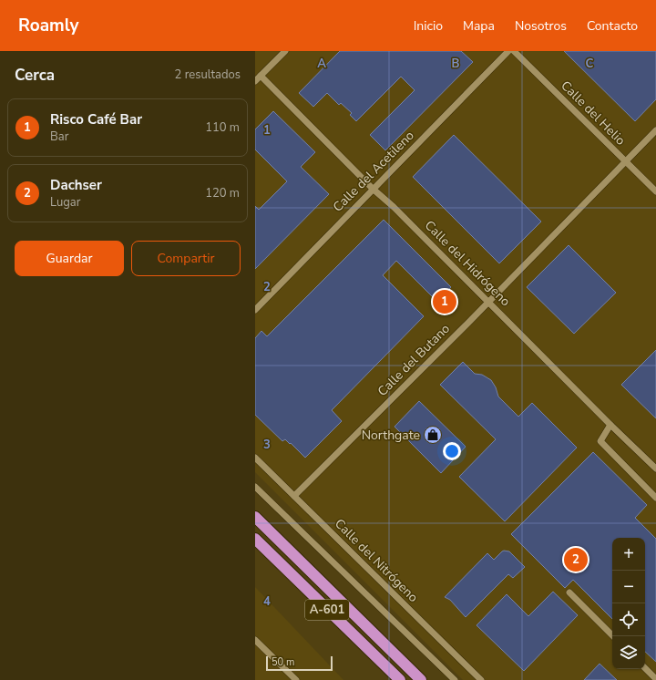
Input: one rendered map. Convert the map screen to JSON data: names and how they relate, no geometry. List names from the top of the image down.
{
  "streets": {
    "highway": ["A-601"],
    "street": [
      "Calle del Helio",
      "Calle del Acetileno",
      "Calle del Hidrógeno",
      "Calle del Butano",
      "Calle del Nitrógeno"
    ]
  },
  "crossings": [
    ["Calle del Helio", "Calle del Butano"],
    ["Calle del Acetileno", "Calle del Hidrógeno"],
    ["Calle del Hidrógeno", "Calle del Butano"],
    ["Calle del Butano", "Calle del Nitrógeno"]
  ],
  "places": {
    "shop": ["Northgate"]
  },
  "scale_bar": "50 m",
  "page": {
    "header": "Roamly",
    "nav": [
      "Inicio",
      "Mapa",
      "Nosotros",
      "Contacto"
    ],
    "heading": ["Cerca", "2 resultados"],
    "list": [
      {
        "mark": "1",
        "name": "Risco Café Bar",
        "note": "Bar",
        "value": "110 m"
      },
      {
        "mark": "2",
        "name": "Dachser",
        "note": "Lugar",
        "value": "120 m"
      }
    ],
    "buttons": ["Guardar", "Compartir"],
    "pins": ["1", "2"],
    "map_buttons": ["+", "−"],
    "scale": "50 m"
  },
  "grid": {
    "columns": ["A", "B", "C"],
    "rows": [
      "1",
      "2",
      "3",
      "4"
    ]
  }
}
